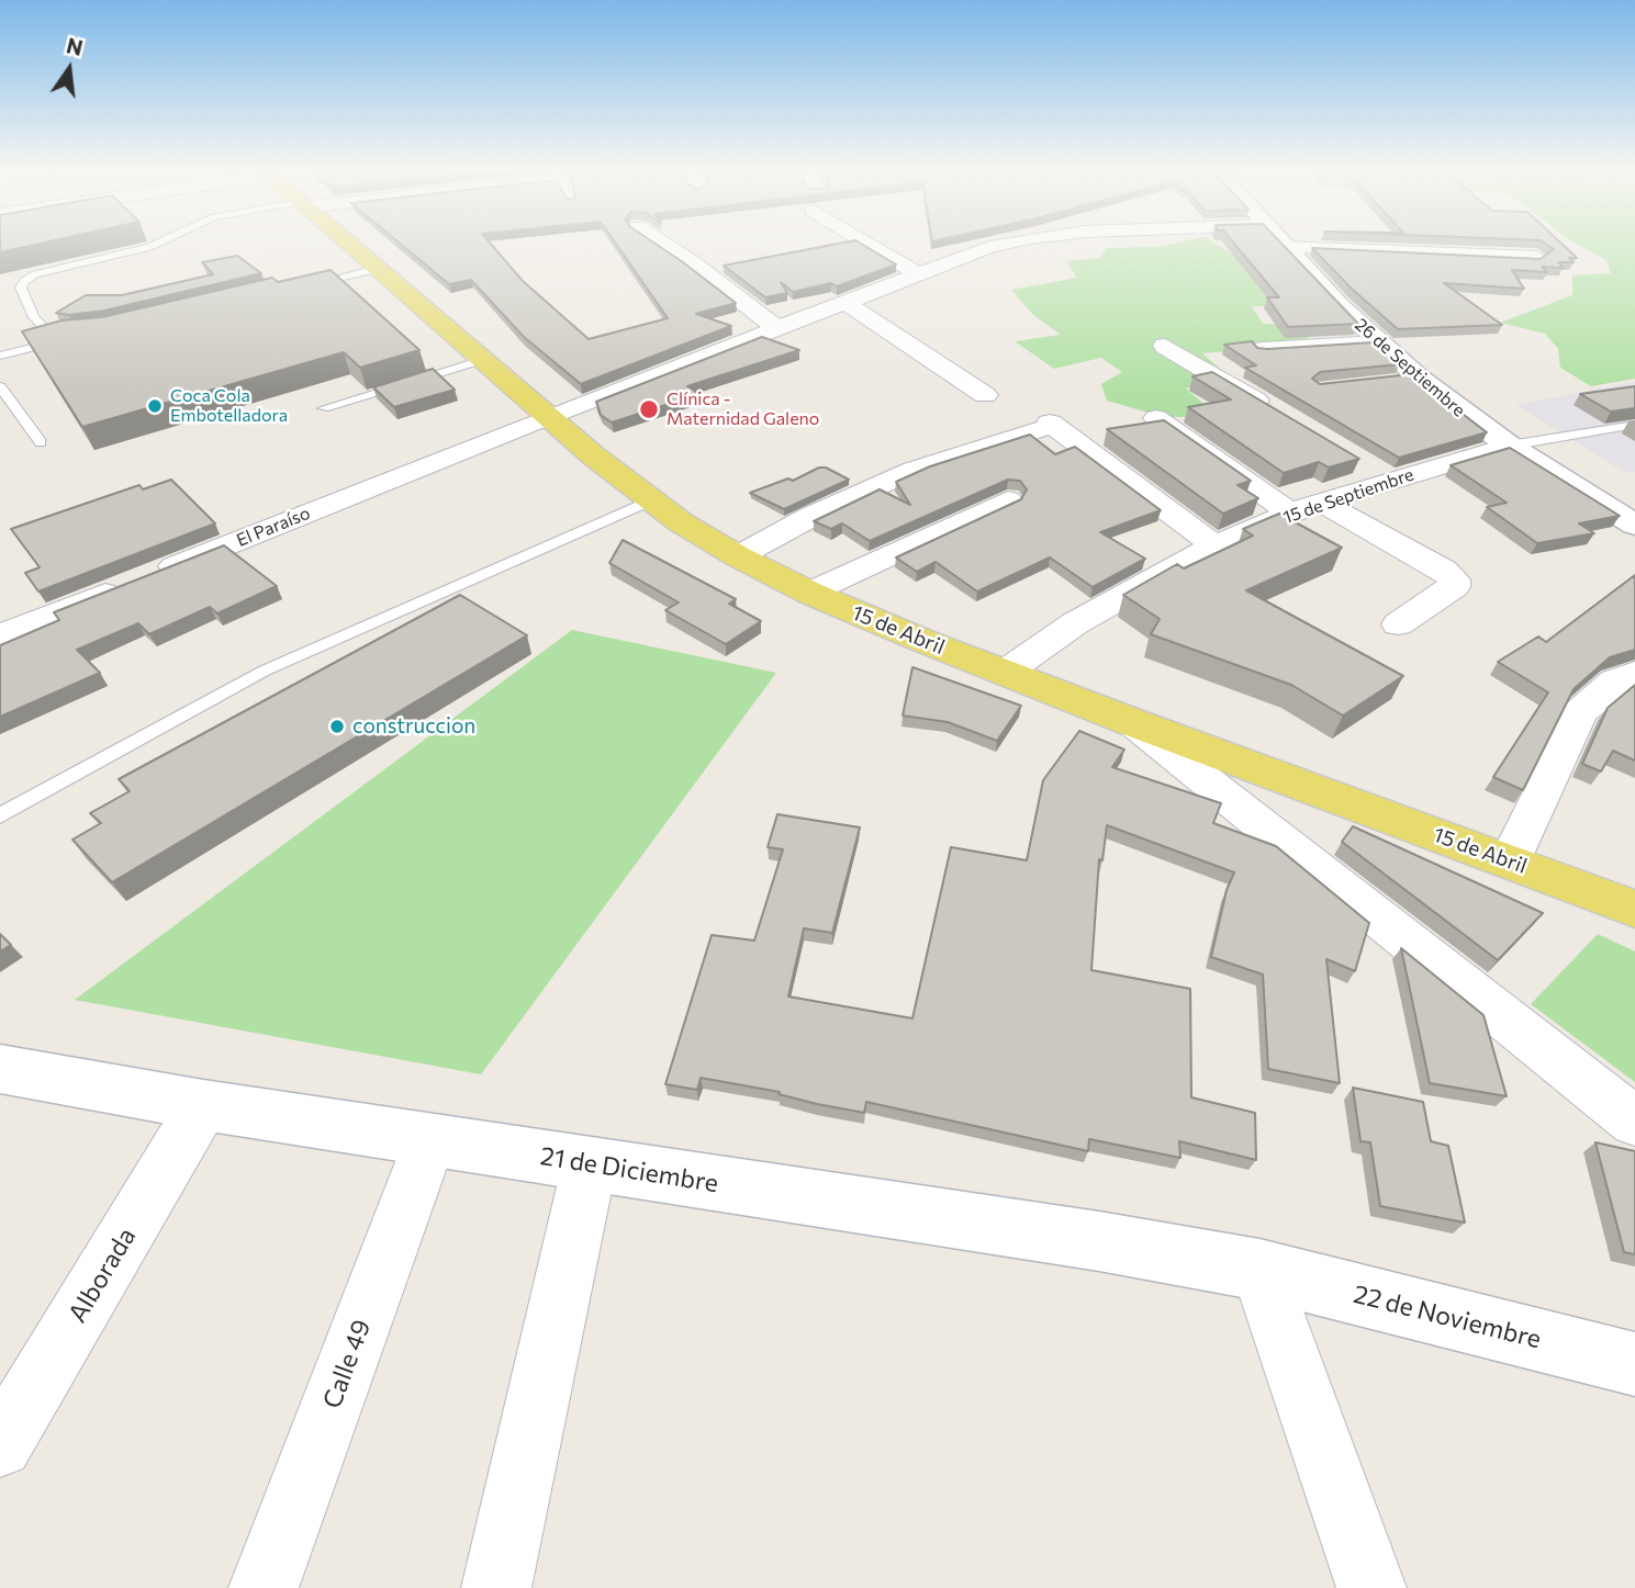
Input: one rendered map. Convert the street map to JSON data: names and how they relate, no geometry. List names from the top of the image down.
{
  "streets": {
    "main road": ["15 de Abril"],
    "street": [
      "26 de Septiembre",
      "15 de Septiembre",
      "El Paraíso",
      "21 de Diciembre",
      "Alborada",
      "22 de Noviembre",
      "Calle 49"
    ]
  },
  "crossings": [
    ["26 de Septiembre", "15 de Septiembre"],
    ["15 de Septiembre", "15 de Abril"],
    ["El Paraíso", "15 de Abril"],
    ["21 de Diciembre", "Alborada"],
    ["21 de Diciembre", "22 de Noviembre"],
    ["21 de Diciembre", "Calle 49"]
  ],
  "places": ["Coca Cola Embotelladora", "Clínica - Maternidad Galeno", "construccion"],
  "north": "top"
}
